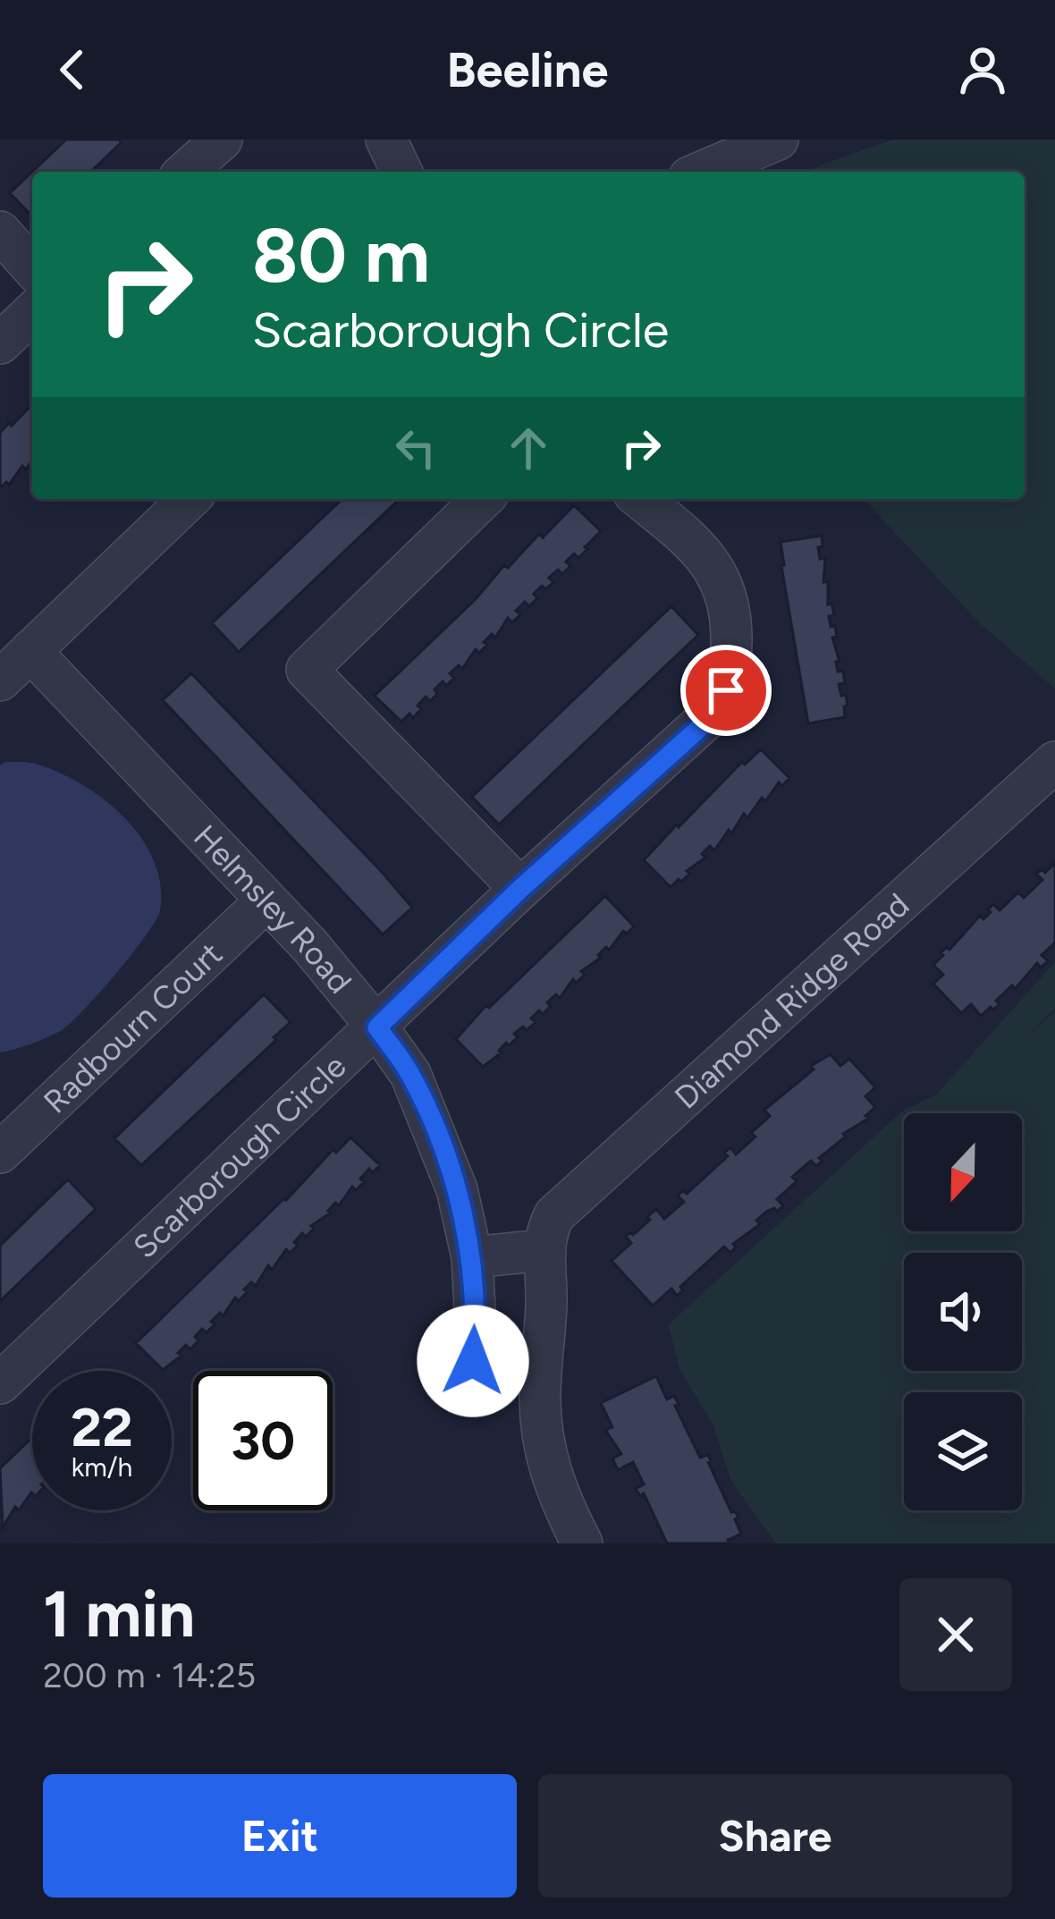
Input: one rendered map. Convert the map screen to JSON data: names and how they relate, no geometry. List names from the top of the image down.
{
  "streets": {
    "street": [
      "Helmsley Road",
      "Diamond Ridge Road",
      "Radbourn Court",
      "Scarborough Circle"
    ]
  },
  "crossings": [
    ["Helmsley Road", "Radbourn Court"],
    ["Helmsley Road", "Scarborough Circle"]
  ],
  "north": "bottom",
  "page": {
    "header": "Beeline",
    "turn": ["80 m", "Scarborough Circle"],
    "speed": "22 km/h",
    "limit": "30",
    "heading": ["1 min", "200 m · 14:25"],
    "buttons": ["Exit", "Share"]
  }
}
